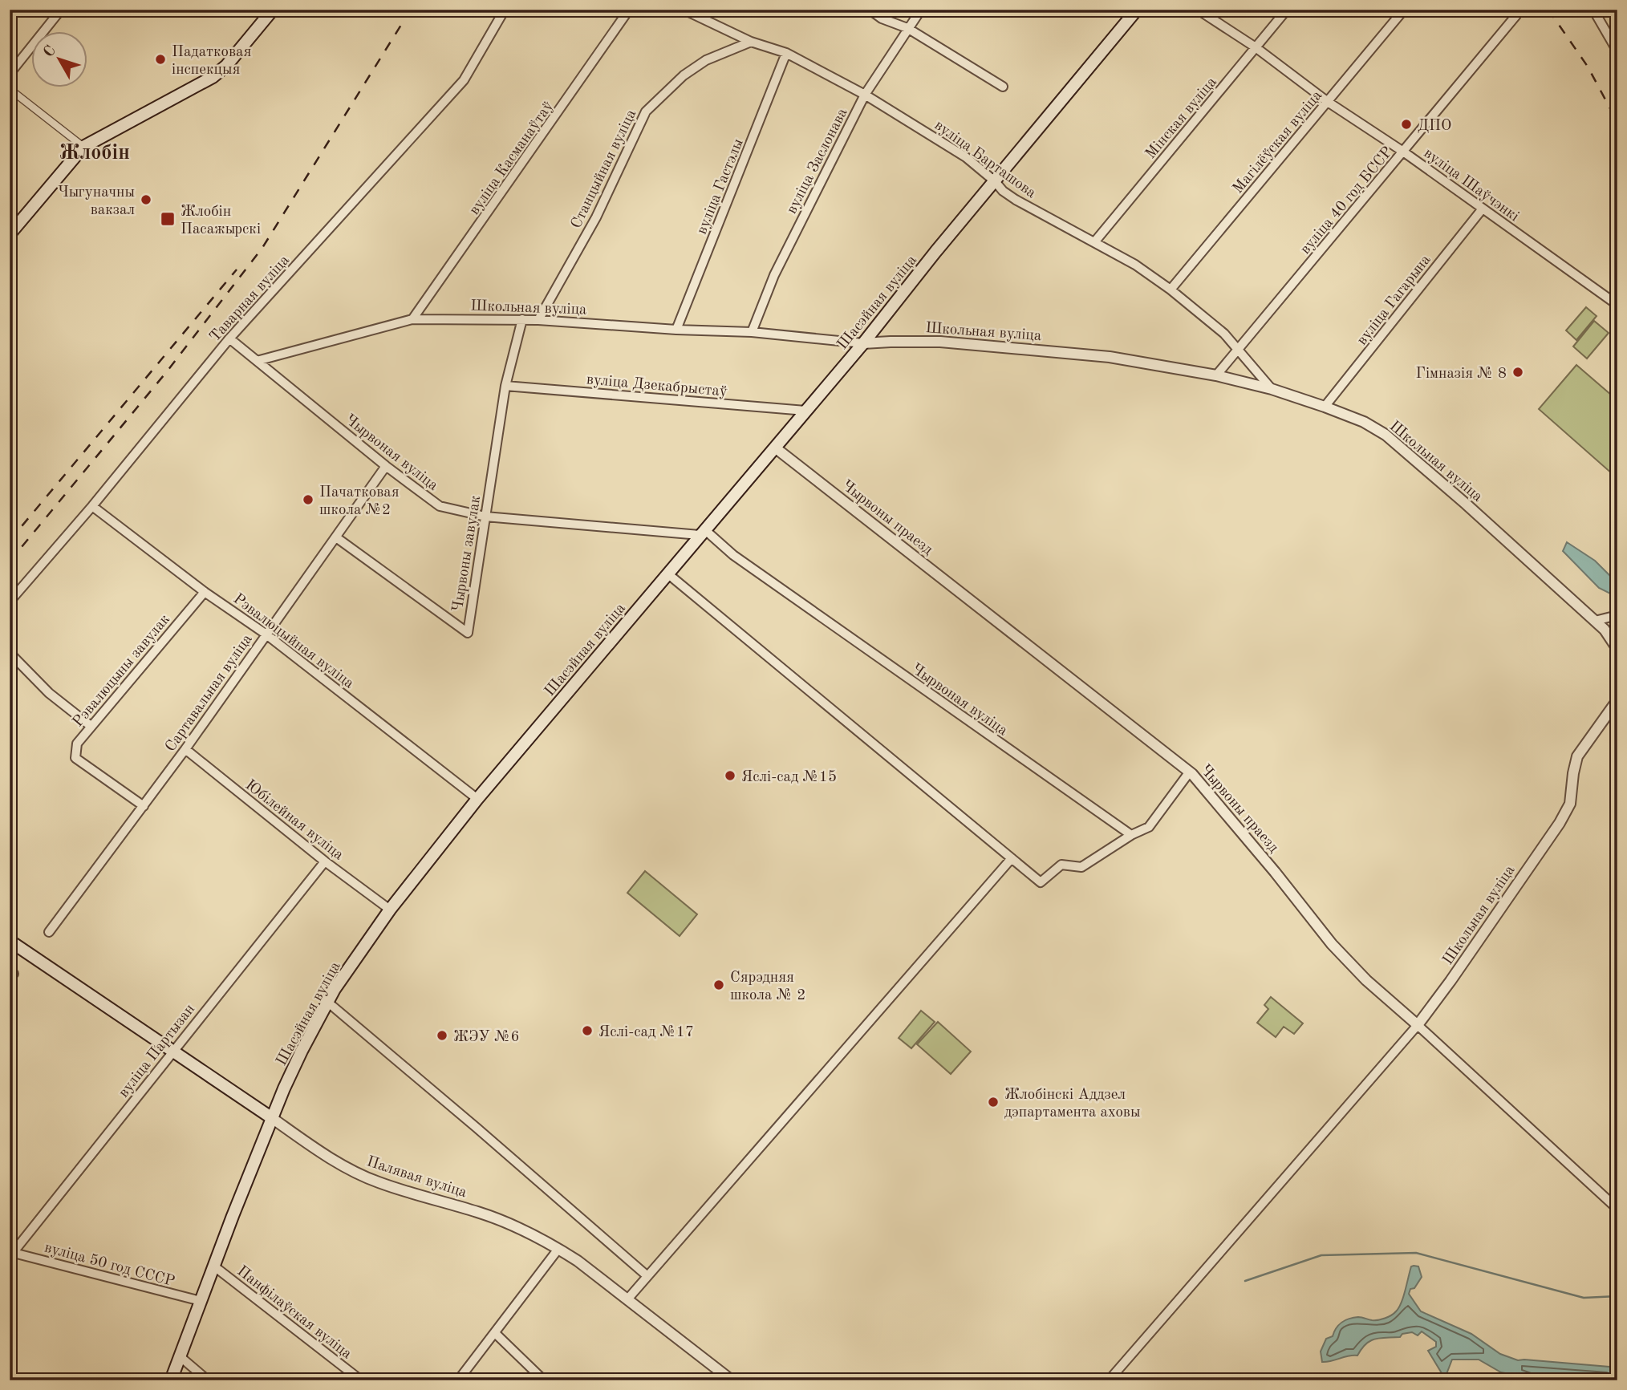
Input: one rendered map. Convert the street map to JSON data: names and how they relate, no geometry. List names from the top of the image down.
{
  "streets": {
    "main road": ["Шасэйная вуліца", "Палявая вуліца"],
    "street": [
      "Мінская вуліца",
      "Магілёўская вуліца",
      "вуліца Касманаўтаў",
      "вуліца Барташова",
      "вуліца Заслонава",
      "Станцыйная вуліца",
      "вуліца Шаўчэнкі",
      "вуліца Гастэлы",
      "вуліца 40 год БССР",
      "Таварная вуліца",
      "вуліца Гагарына",
      "Школьная вуліца",
      "вуліца Дзекабрыстаў",
      "Чырвоная вуліца",
      "Чырвоны праезд",
      "Чырвоны завулак",
      "Рэвалюцыйная вуліца",
      "Рэвалюцыны завулак",
      "Сартавальная вуліца",
      "Юбілейная вуліца",
      "вуліца Партызан",
      "вуліца 50 год СССР",
      "Панфілаўская вуліца"
    ]
  },
  "crossings": [
    ["Мінская вуліца", "вуліца Барташова"],
    ["Мінская вуліца", "вуліца Шаўчэнкі"],
    ["Магілёўская вуліца", "вуліца Барташова"],
    ["Магілёўская вуліца", "вуліца Шаўчэнкі"],
    ["вуліца Касманаўтаў", "Школьная вуліца"],
    ["вуліца Барташова", "вуліца Заслонава"],
    ["вуліца Барташова", "Станцыйная вуліца"],
    ["вуліца Барташова", "вуліца Гастэлы"],
    ["вуліца Барташова", "вуліца 40 год БССР"],
    ["вуліца Барташова", "Шасэйная вуліца"],
    ["вуліца Барташова", "Школьная вуліца"],
    ["вуліца Заслонава", "Школьная вуліца"],
    ["Станцыйная вуліца", "Школьная вуліца"],
    ["вуліца Шаўчэнкі", "вуліца 40 год БССР"],
    ["вуліца Шаўчэнкі", "вуліца Гагарына"],
    ["вуліца Гастэлы", "Школьная вуліца"],
    ["вуліца 40 год БССР", "Школьная вуліца"],
    ["Таварная вуліца", "Чырвоная вуліца"],
    ["Таварная вуліца", "Рэвалюцыйная вуліца"],
    ["вуліца Гагарына", "Школьная вуліца"],
    ["Шасэйная вуліца", "Школьная вуліца"],
    ["Шасэйная вуліца", "вуліца Дзекабрыстаў"],
    ["Шасэйная вуліца", "Чырвоная вуліца"],
    ["Шасэйная вуліца", "Чырвоны праезд"],
    ["Шасэйная вуліца", "Рэвалюцыйная вуліца"],
    ["Шасэйная вуліца", "Юбілейная вуліца"],
    ["Шасэйная вуліца", "Палявая вуліца"],
    ["Шасэйная вуліца", "вуліца 50 год СССР"],
    ["Шасэйная вуліца", "Панфілаўская вуліца"],
    ["Школьная вуліца", "Чырвоная вуліца"],
    ["Школьная вуліца", "Чырвоны праезд"],
    ["Школьная вуліца", "Чырвоны завулак"],
    ["вуліца Дзекабрыстаў", "Чырвоны завулак"],
    ["Чырвоная вуліца", "Чырвоны завулак"],
    ["Чырвоная вуліца", "Сартавальная вуліца"],
    ["Чырвоны завулак", "Сартавальная вуліца"],
    ["Рэвалюцыйная вуліца", "Рэвалюцыны завулак"],
    ["Рэвалюцыйная вуліца", "Сартавальная вуліца"],
    ["Рэвалюцыны завулак", "Сартавальная вуліца"],
    ["Сартавальная вуліца", "Юбілейная вуліца"],
    ["Юбілейная вуліца", "вуліца Партызан"],
    ["вуліца Партызан", "Палявая вуліца"],
    ["вуліца Партызан", "вуліца 50 год СССР"]
  ],
  "districts": ["Жлобін"],
  "places": {
    "other": [
      "Падатковая інспекцыя",
      "ДПО",
      "Чыгуначны вакзал",
      "Гімназія № 8",
      "Пачатковая школа №2",
      "Яслі-сад №15",
      "Сярэдняя школа № 2",
      "Яслі-сад №17",
      "ЖЭУ №6",
      "Жлобінскі Аддзел дэпартамента аховы"
    ],
    "transit": ["Жлобін Пасажырскі"]
  },
  "north": "top left"
}
